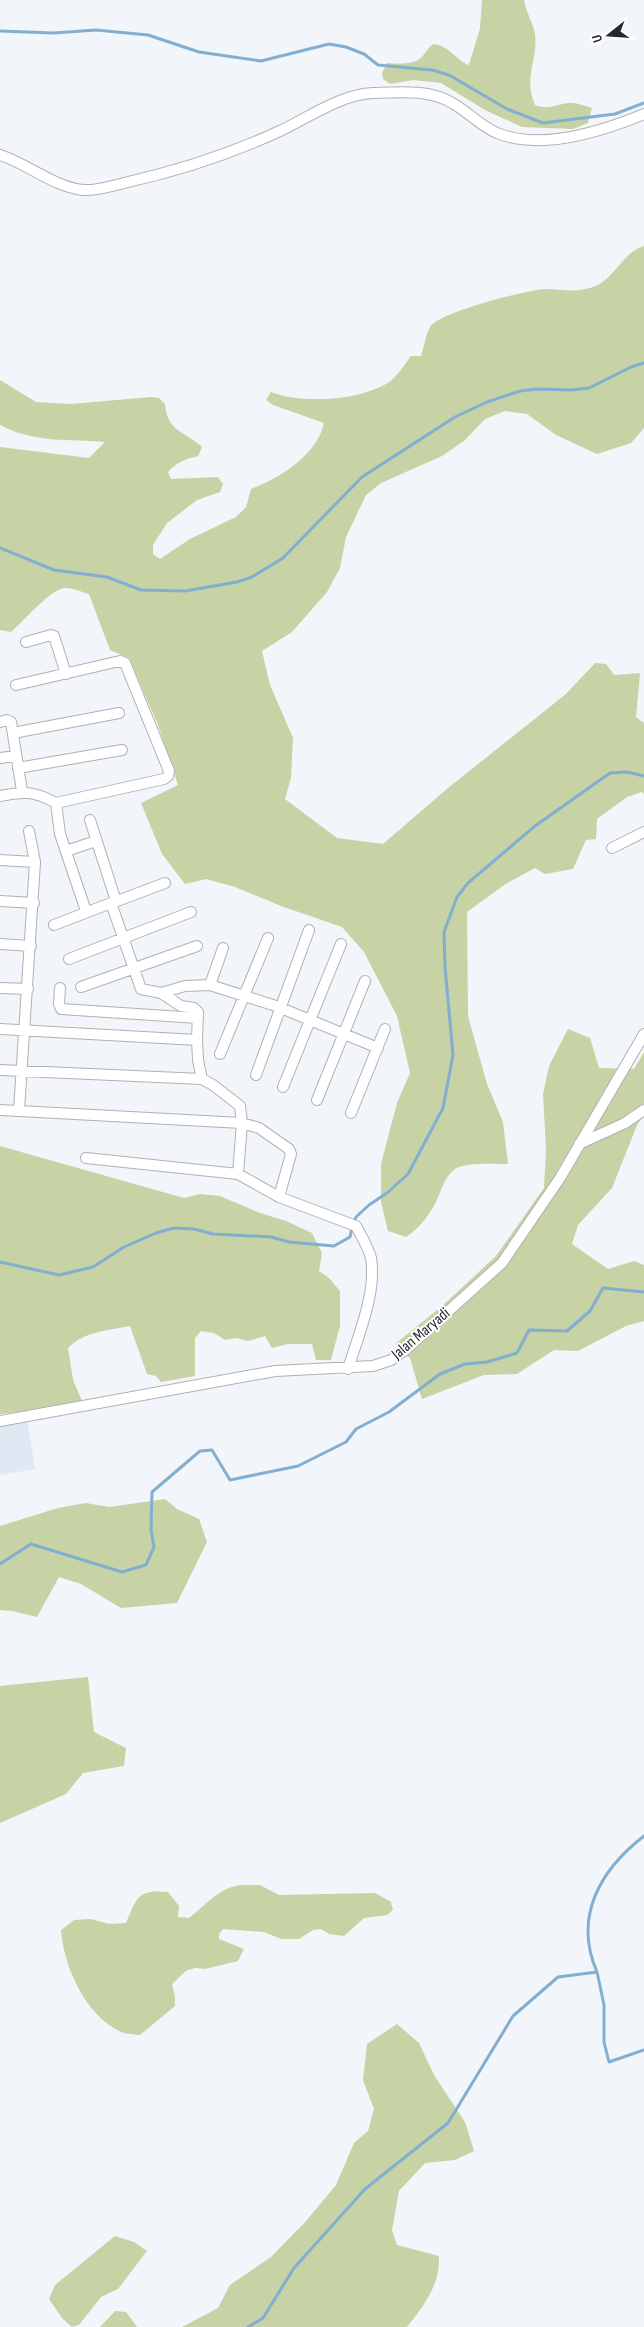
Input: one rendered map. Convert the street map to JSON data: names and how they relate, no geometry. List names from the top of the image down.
{
  "streets": {
    "street": ["Jalan Maryadi"]
  },
  "north": "left"
}
